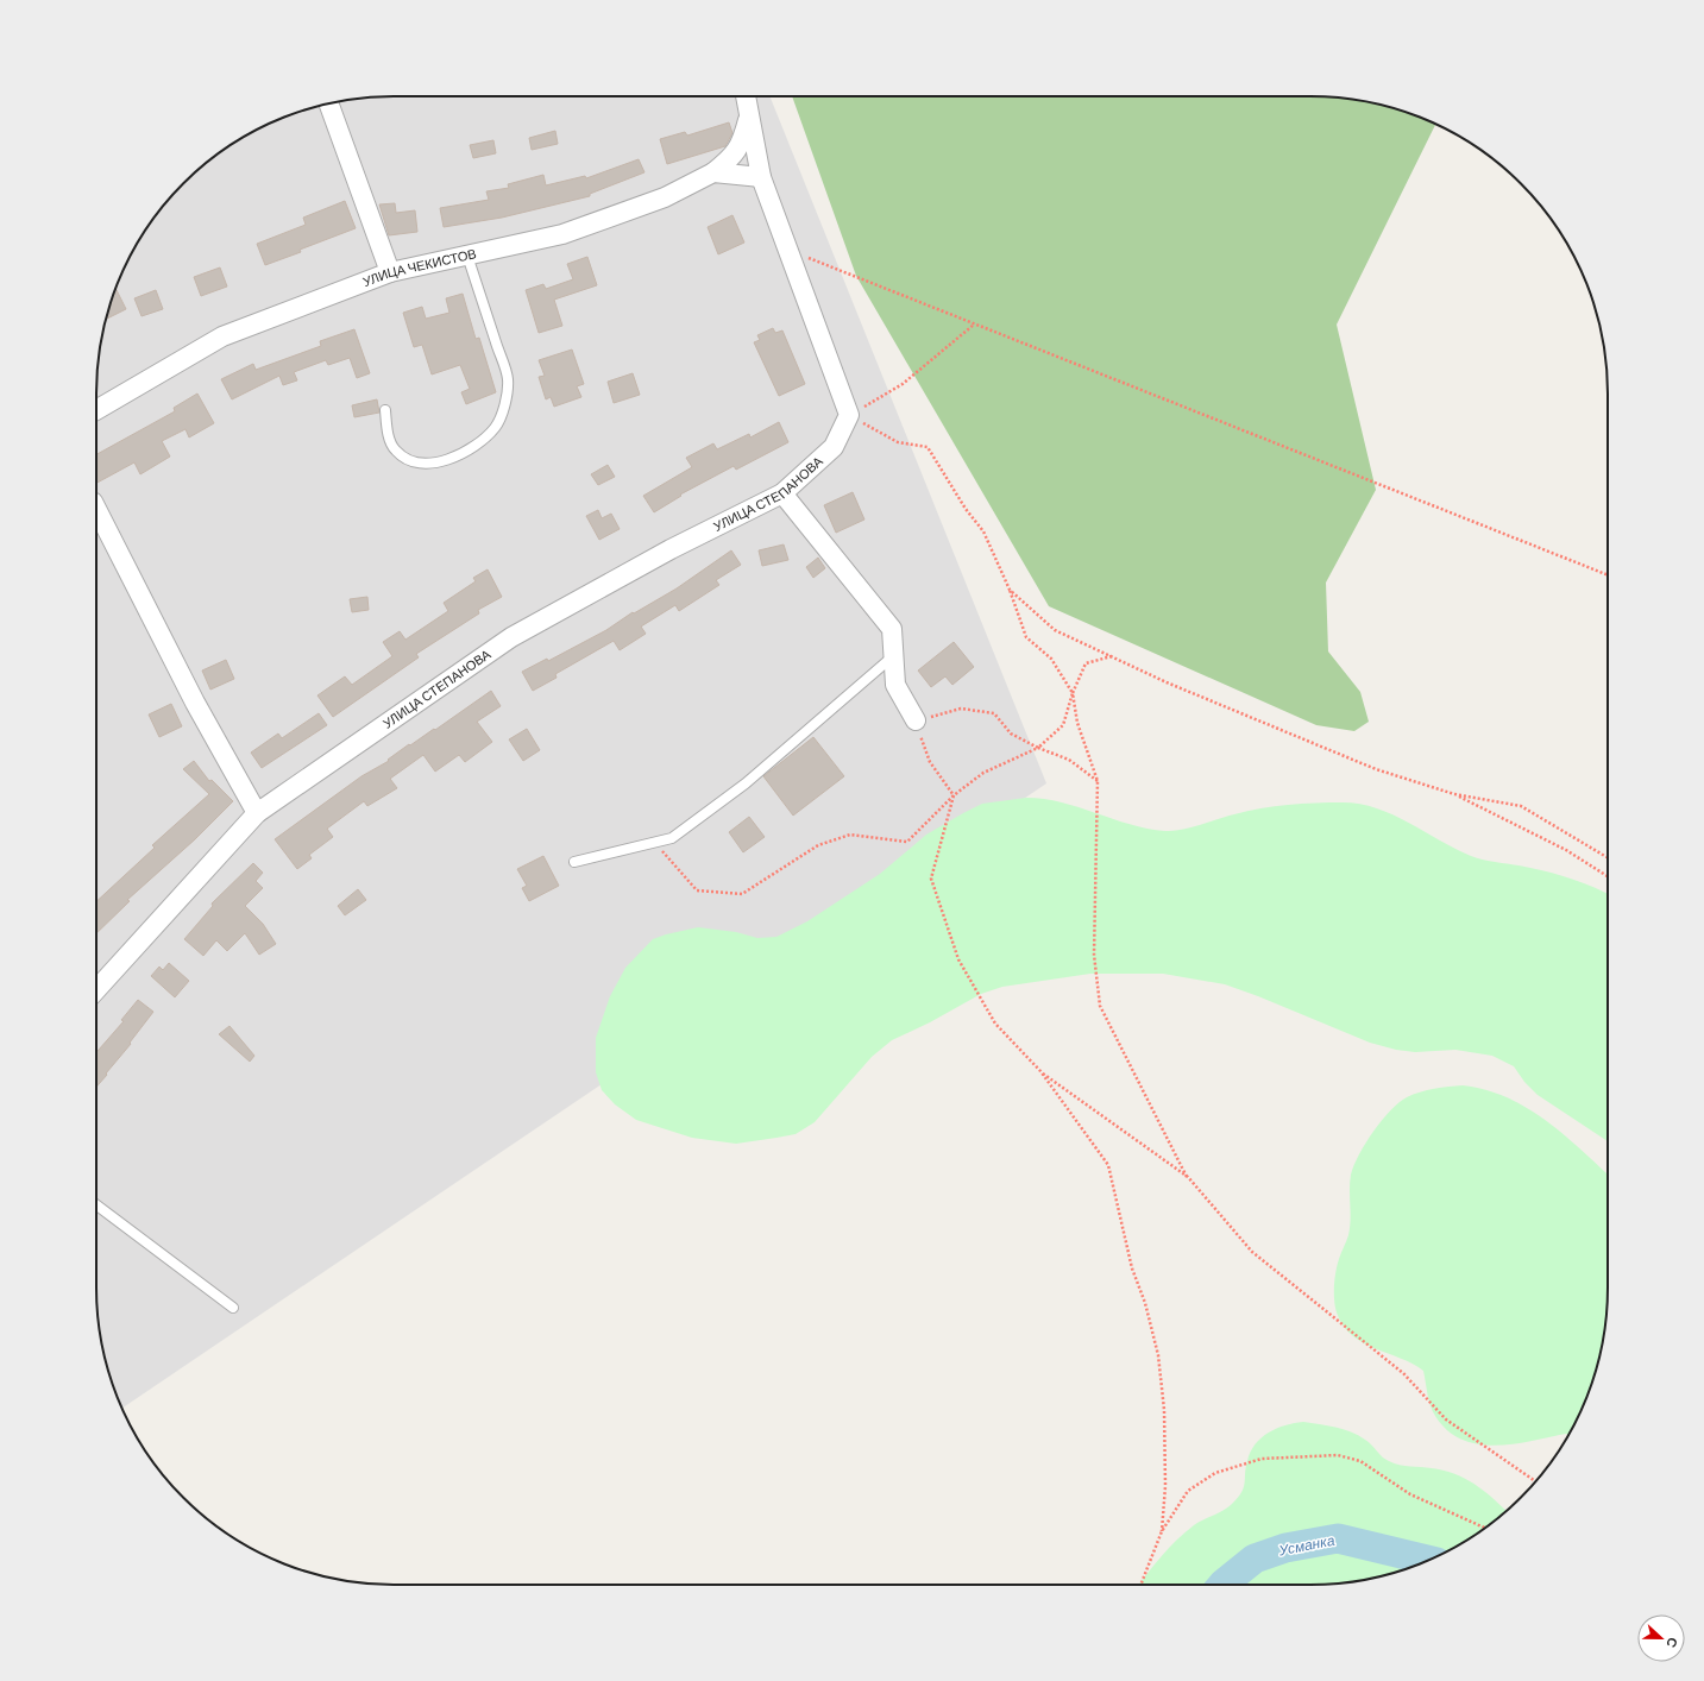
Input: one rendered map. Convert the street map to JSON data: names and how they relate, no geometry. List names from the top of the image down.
{
  "streets": {
    "street": ["УЛИЦА ЧЕКИСТОВ", "УЛИЦА СТЕПАНОВА"]
  },
  "water": ["Усманка"],
  "north": "right"
}
